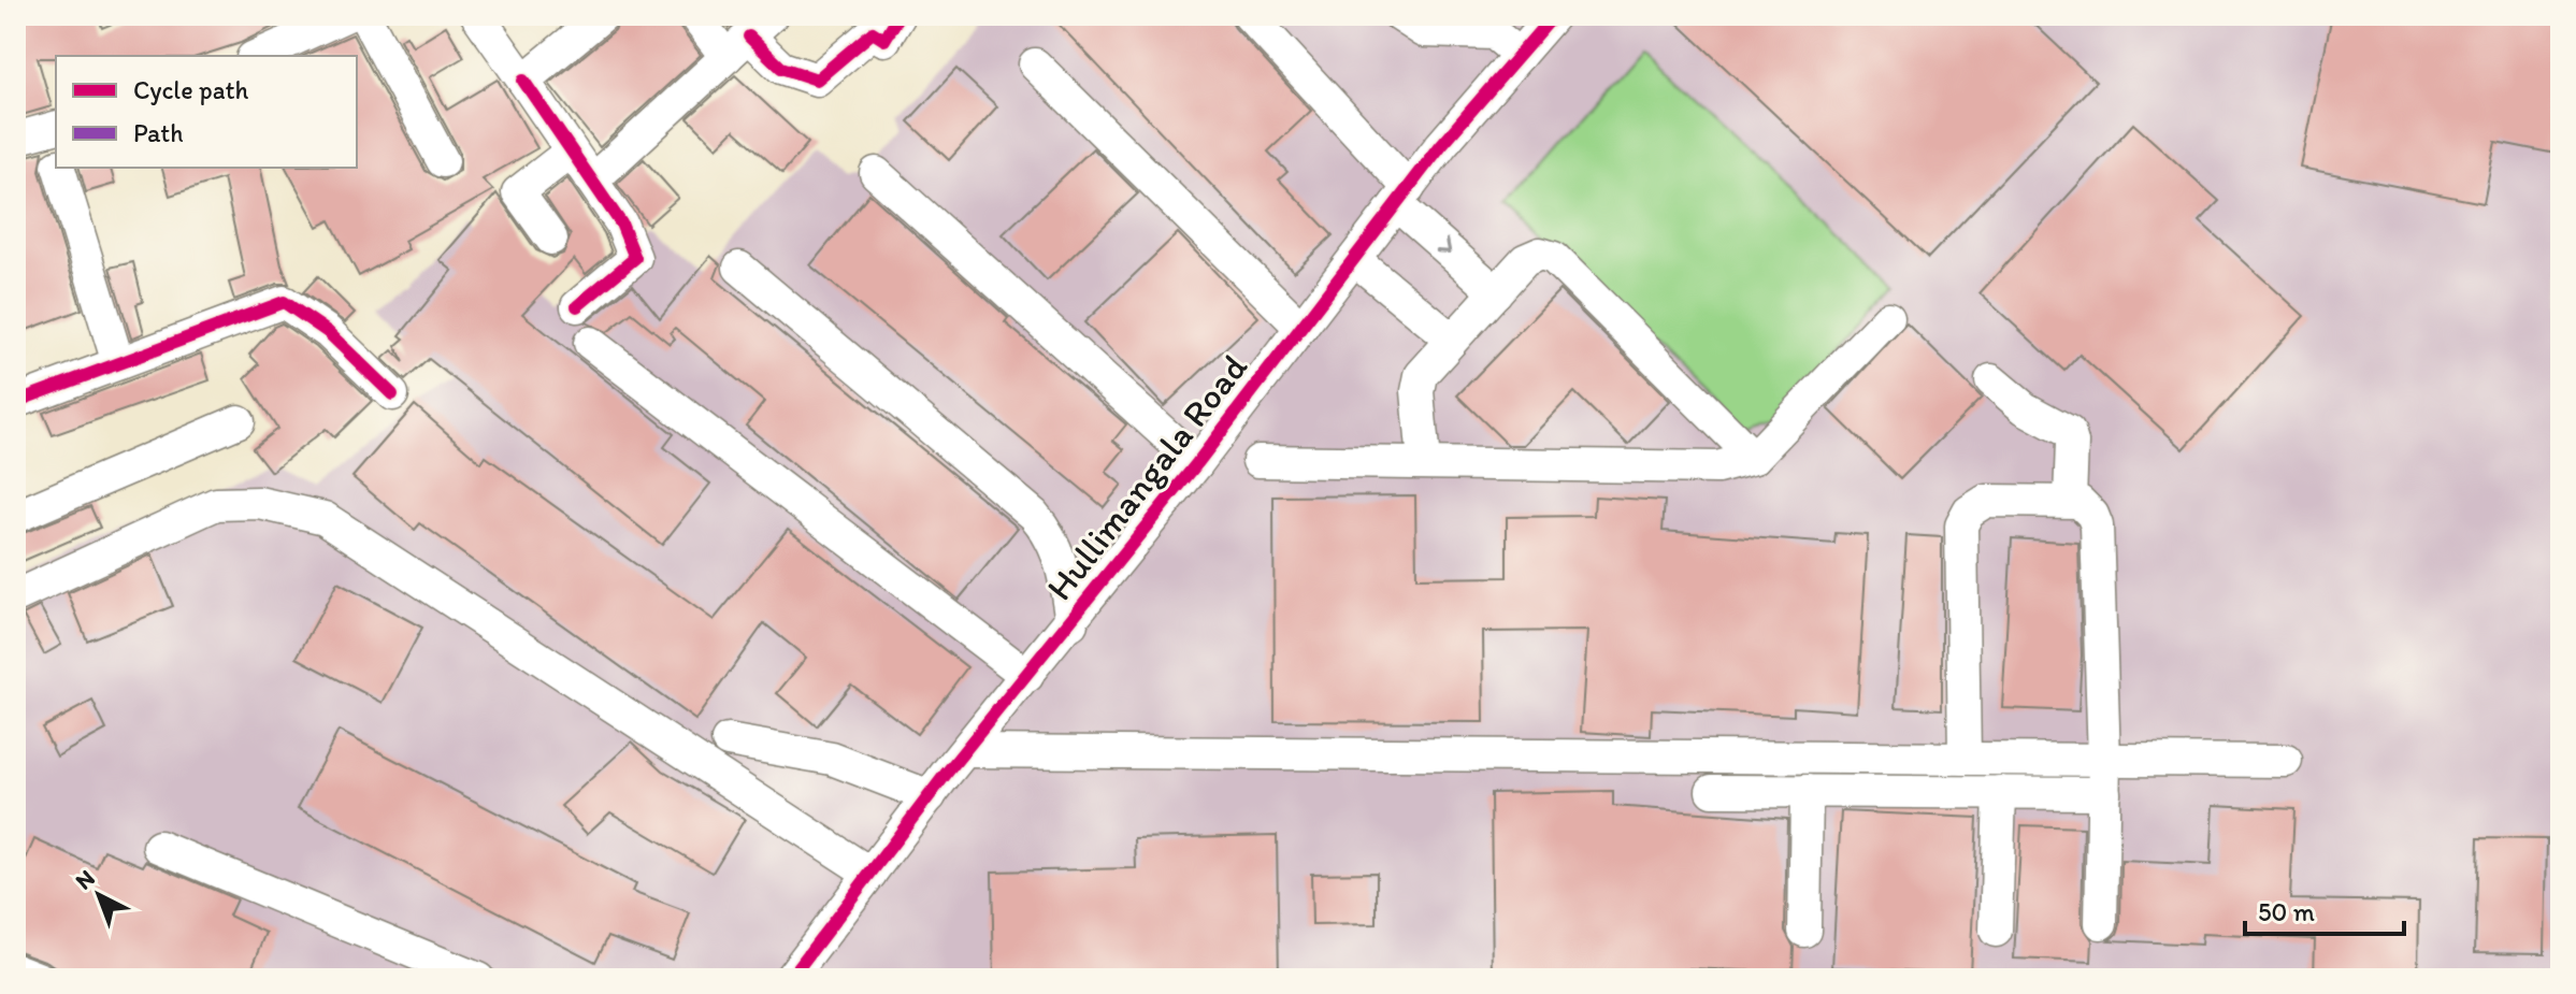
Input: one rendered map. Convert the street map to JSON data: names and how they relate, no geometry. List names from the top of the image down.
{
  "streets": {
    "street": ["Hullimangala Road"]
  },
  "legend": ["Cycle path", "Path"],
  "scale_bar": "50 m",
  "north": "top left"
}
